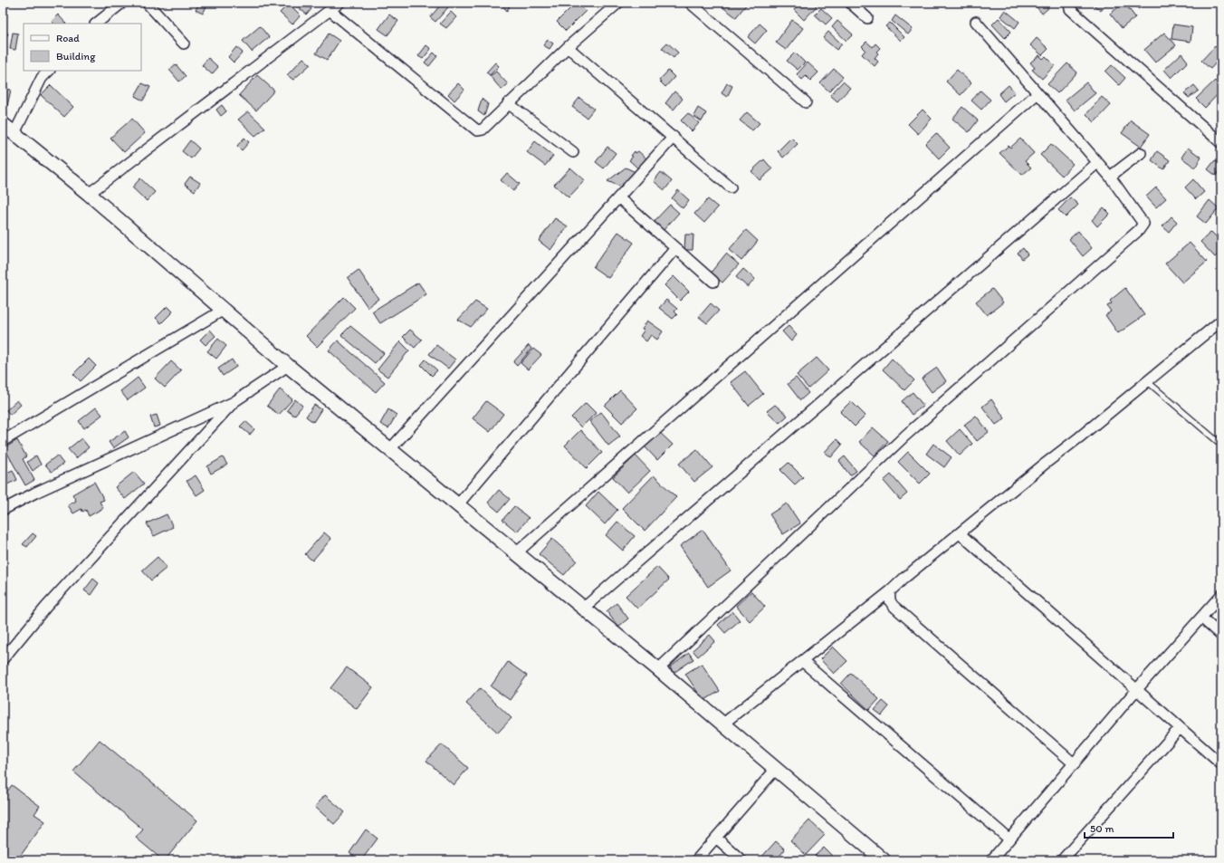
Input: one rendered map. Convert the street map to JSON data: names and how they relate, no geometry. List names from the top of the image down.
{
  "legend": ["Road", "Building"],
  "scale_bar": "50 m"
}
